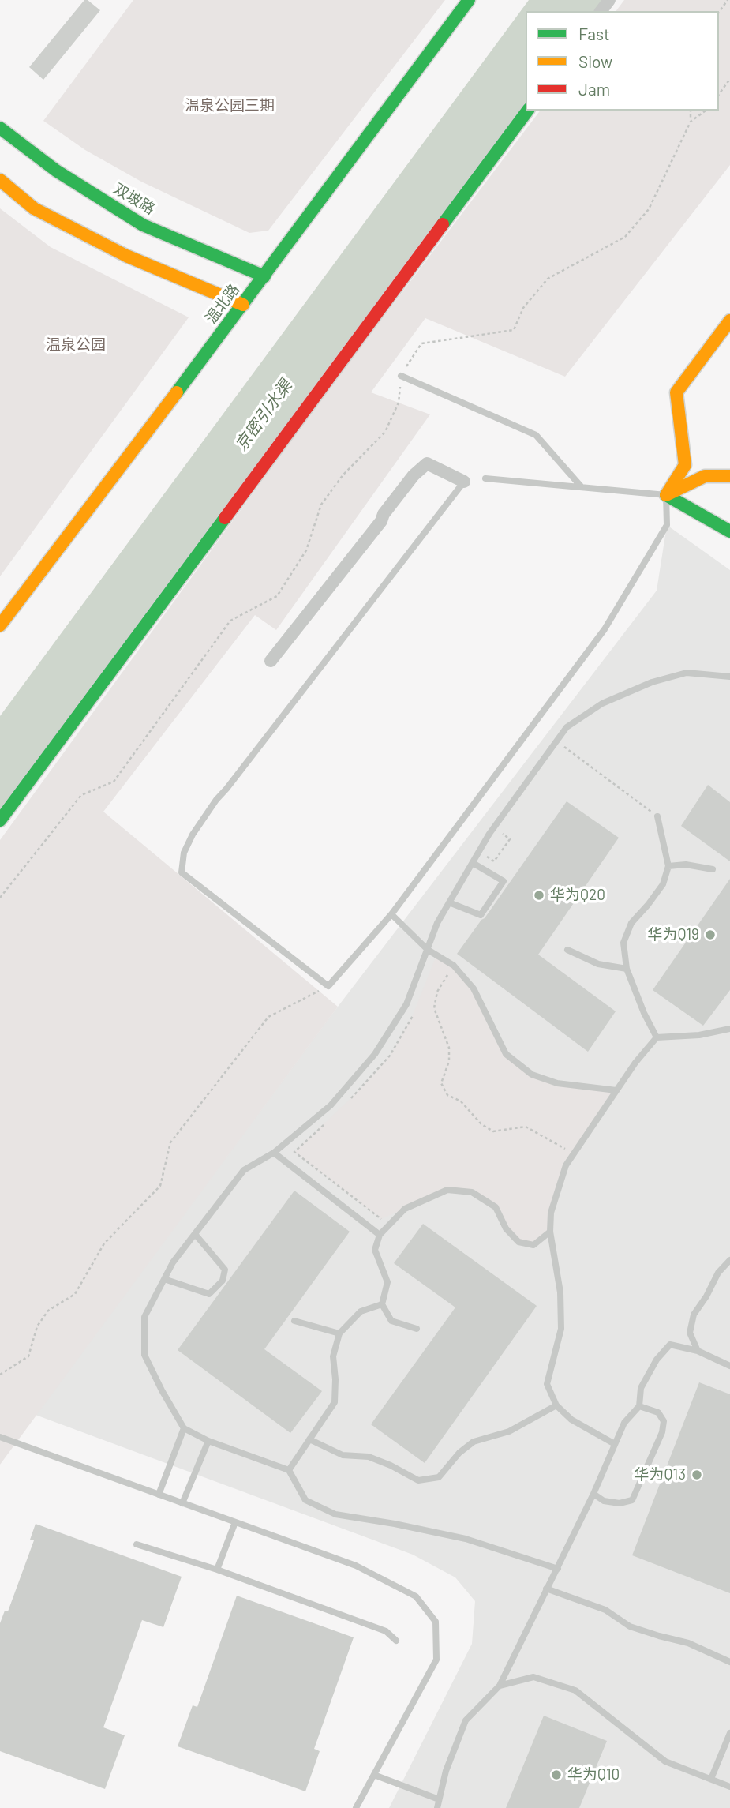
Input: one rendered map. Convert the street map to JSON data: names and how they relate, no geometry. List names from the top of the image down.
{
  "streets": {
    "main road": ["双坡路", "温北路"]
  },
  "crossings": [
    ["双坡路", "温北路"]
  ],
  "water": ["京密引水渠"],
  "parks": ["温泉公园三期", "温泉公园"],
  "places": [
    "华为Q20",
    "华为Q19",
    "华为Q13",
    "华为Q10"
  ],
  "legend": ["Fast", "Slow", "Jam"]
}
